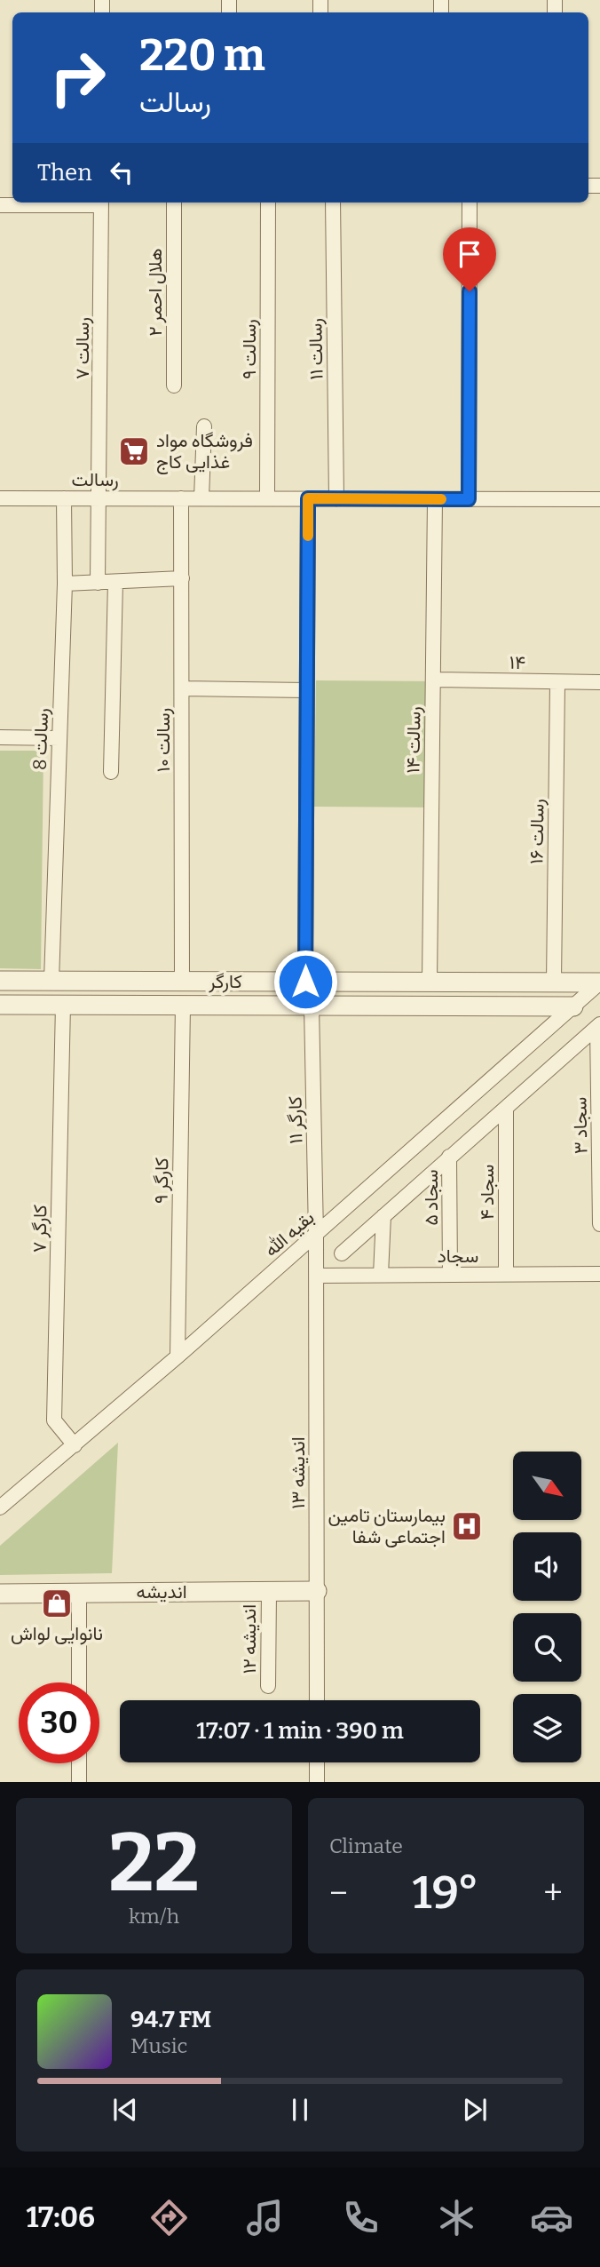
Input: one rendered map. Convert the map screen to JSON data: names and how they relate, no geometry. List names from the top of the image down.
{
  "streets": {
    "street": [
      "هلال احمر ۲",
      "رسالت ۷",
      "رسالت ۹",
      "رسالت ۱۱",
      "رسالت",
      "۱۴",
      "رسالت 8",
      "رسالت ۱۰",
      "رسالت ۱۴",
      "رسالت ۱۶",
      "کارگر",
      "کارگر ۱۱",
      "سجاد ۳",
      "کارگر ۹",
      "سجاد ۴",
      "سجاد ۵",
      "کارگر ۷",
      "بقیه الله",
      "سجاد",
      "اندیشه ۱۳",
      "اندیشه",
      "اندیشه ۱۲"
    ]
  },
  "crossings": [
    ["رسالت ۷", "رسالت"],
    ["رسالت ۹", "رسالت"],
    ["رسالت ۱۱", "رسالت"],
    ["رسالت", "رسالت 8"],
    ["رسالت", "رسالت ۱۰"],
    ["رسالت", "رسالت ۱۴"],
    ["۱۴", "رسالت ۱۴"],
    ["۱۴", "رسالت ۱۶"],
    ["رسالت 8", "کارگر"],
    ["رسالت ۱۰", "کارگر"],
    ["رسالت ۱۴", "کارگر"],
    ["رسالت ۱۶", "کارگر"],
    ["کارگر", "کارگر ۱۱"],
    ["کارگر", "کارگر ۹"],
    ["کارگر", "کارگر ۷"],
    ["کارگر", "بقیه الله"],
    ["کارگر ۱۱", "بقیه الله"],
    ["کارگر ۱۱", "اندیشه ۱۳"],
    ["کارگر ۹", "بقیه الله"],
    ["سجاد ۴", "سجاد"],
    ["سجاد ۵", "سجاد"],
    ["کارگر ۷", "بقیه الله"],
    ["بقیه الله", "اندیشه ۱۳"],
    ["سجاد", "اندیشه ۱۳"],
    ["اندیشه ۱۳", "اندیشه"],
    ["اندیشه", "اندیشه ۱۲"]
  ],
  "places": {
    "supermarket": ["فروشگاه مواد غذایی کاج"],
    "hospital": ["بیمارستان تامین اجتماعی شفا"],
    "shop": ["نانوایی لواش"]
  },
  "north": "bottom right",
  "page": {
    "turn": ["220 m", "رسالت"],
    "then": "Then",
    "limit": "30",
    "trip": "17:07 · 1 min · 390 m",
    "tile": [
      ["22", "km/h"],
      "Climate"
    ],
    "heat": ["−", "19°", "+"],
    "song": ["94.7 FM", "Music"],
    "tabs": "17:06"
  }
}
